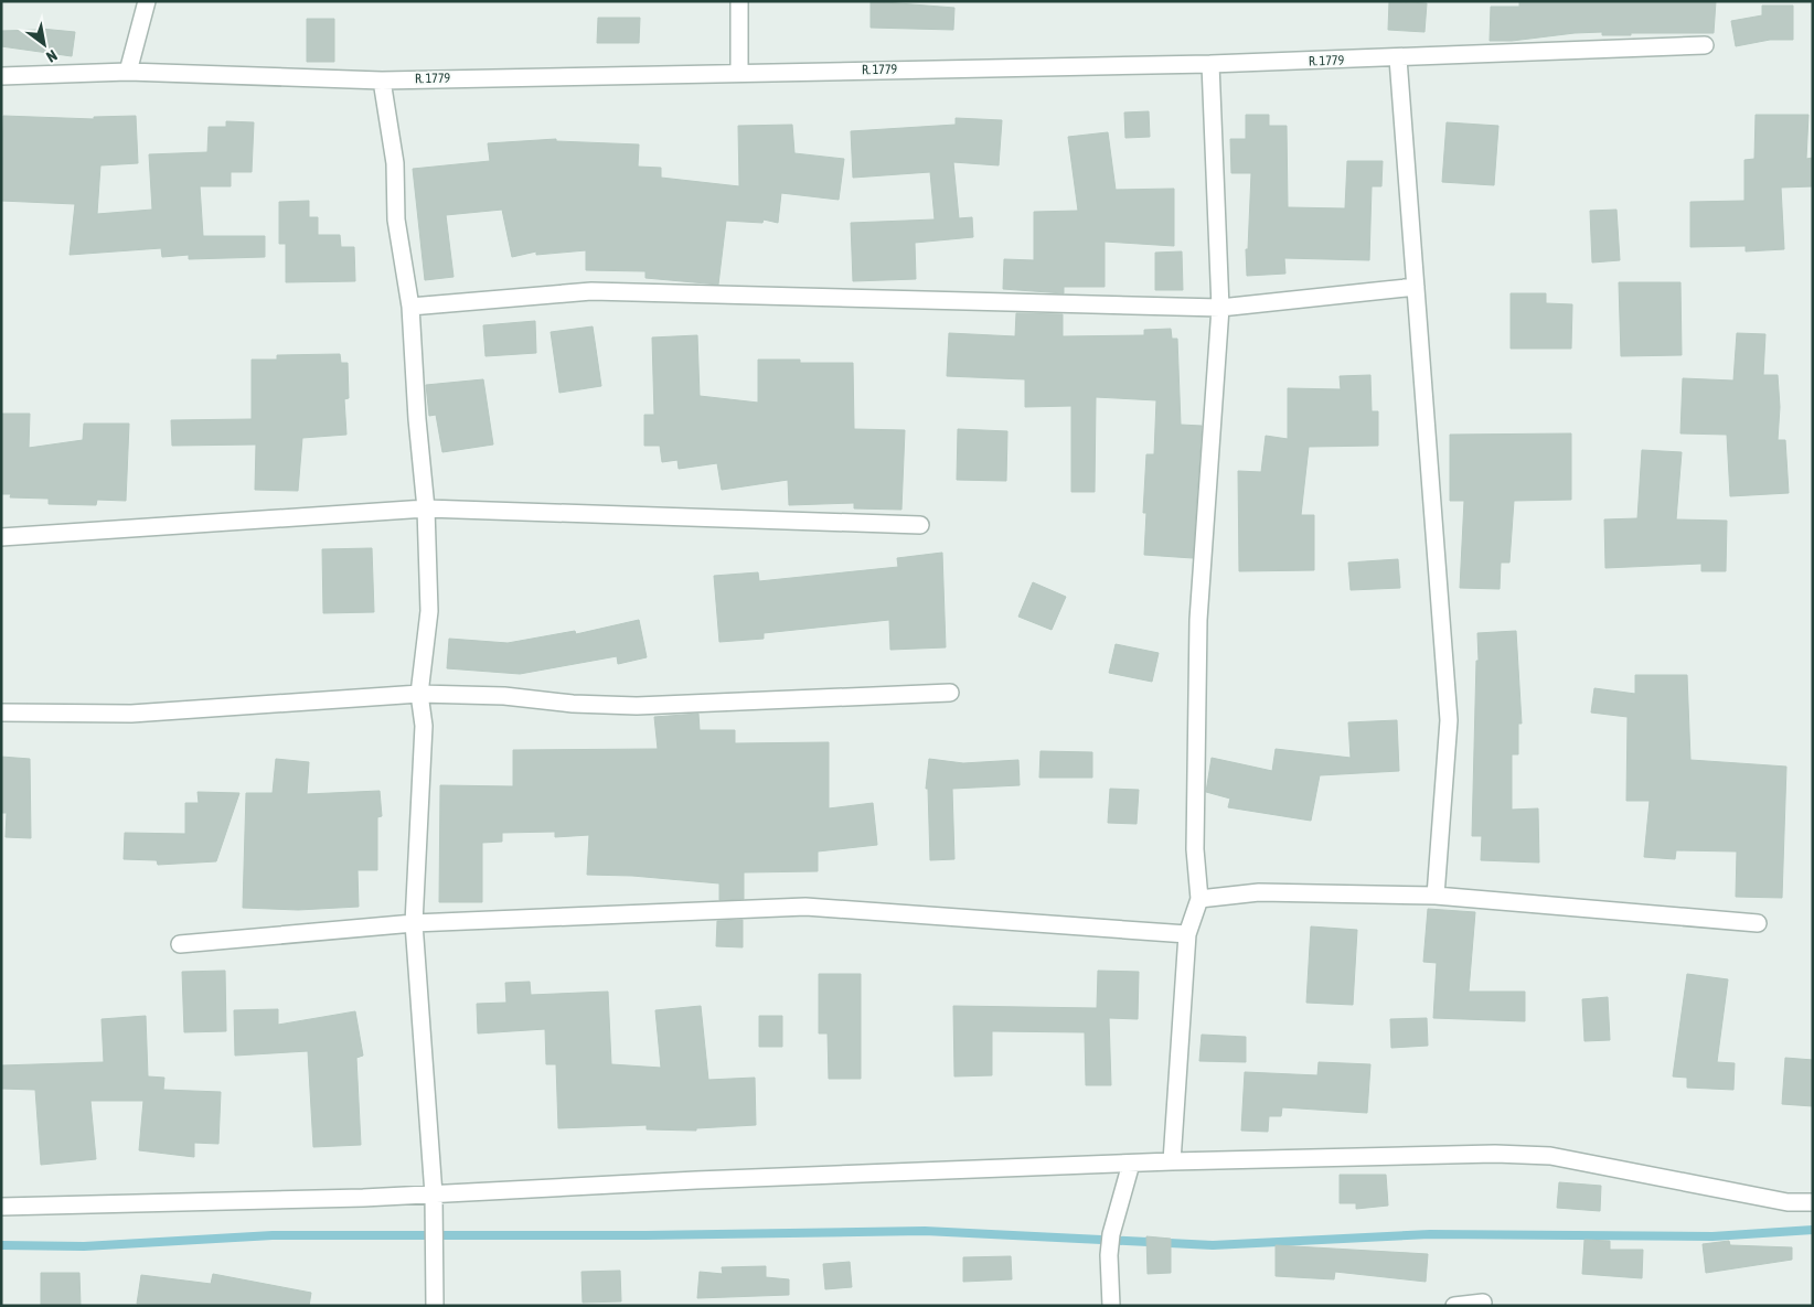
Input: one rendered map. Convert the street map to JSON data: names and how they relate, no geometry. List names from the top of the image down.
{
  "streets": {
    "street": ["R. 1779"]
  },
  "north": "bottom right"
}
